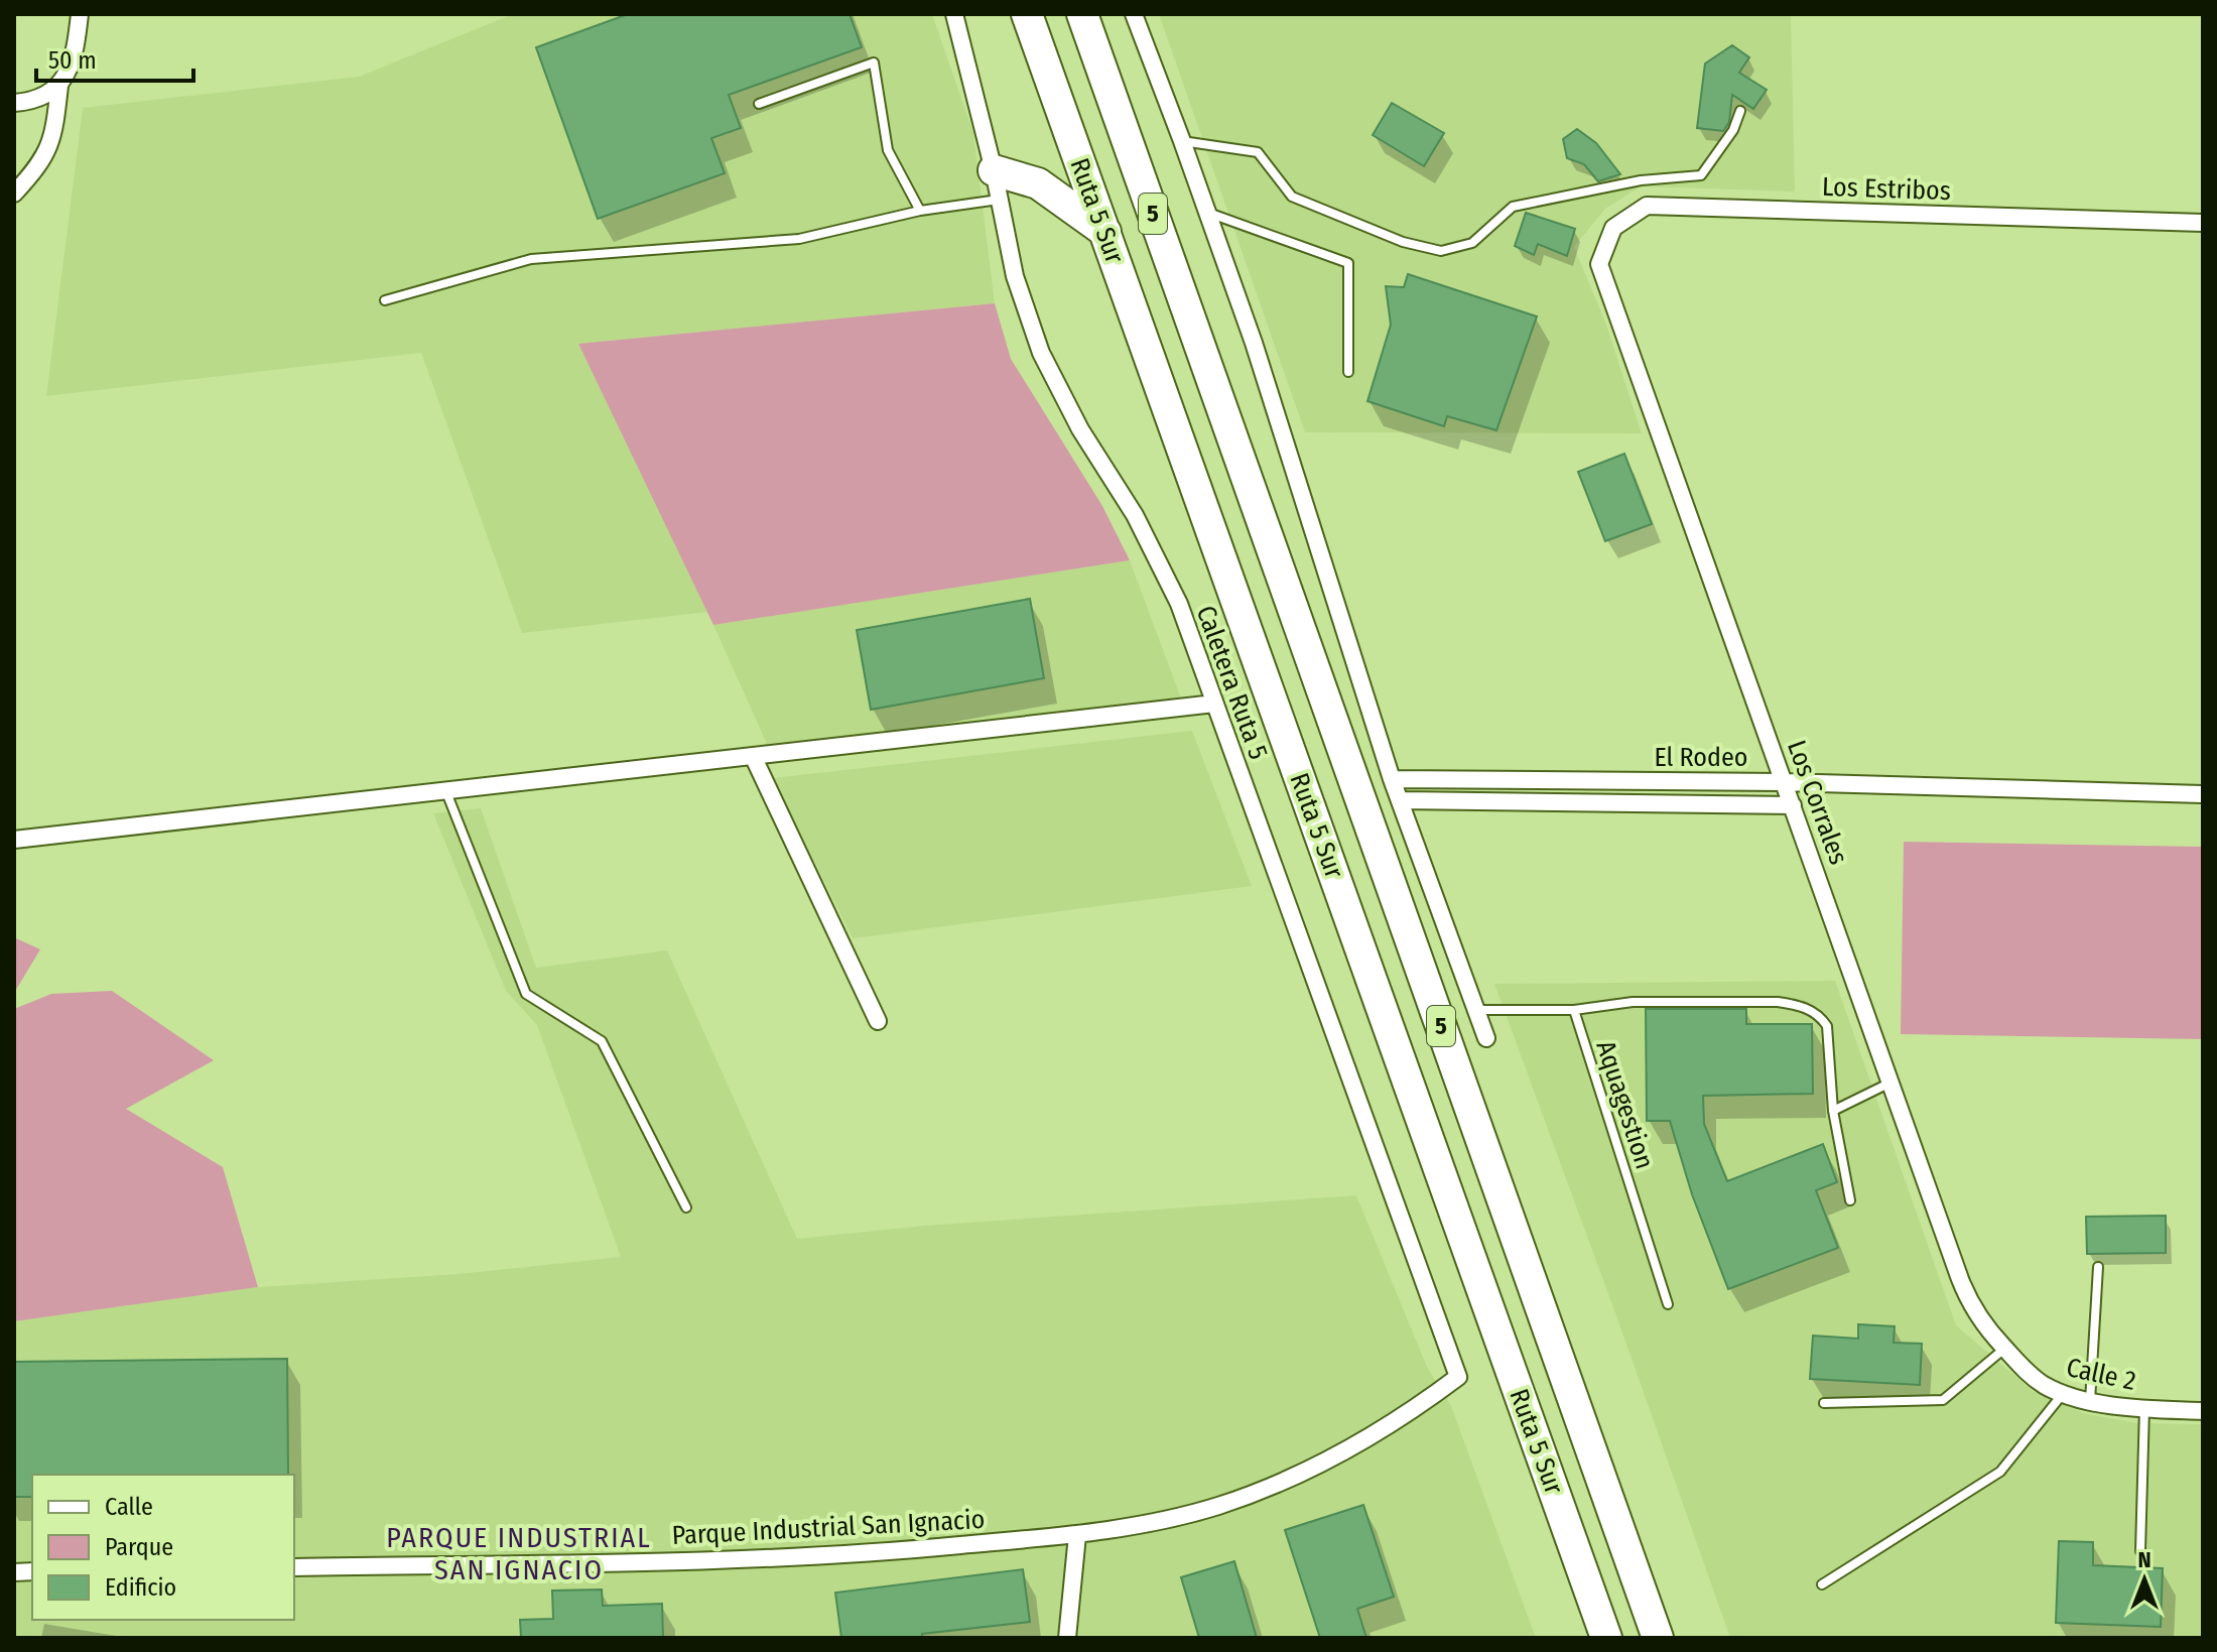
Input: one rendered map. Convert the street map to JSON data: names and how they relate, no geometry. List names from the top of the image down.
{
  "streets": {
    "highway": ["Ruta 5 Sur", "5"],
    "street": [
      "Los Estribos",
      "Caletera Ruta 5",
      "El Rodeo",
      "Los Corrales",
      "Calle 2",
      "Parque Industrial San Ignacio"
    ],
    "lane": ["Aquagestion"]
  },
  "crossings": [
    ["Los Estribos", "Los Corrales"],
    ["Caletera Ruta 5", "Parque Industrial San Ignacio"],
    ["El Rodeo", "Los Corrales"],
    ["Los Corrales", "Calle 2"]
  ],
  "districts": ["PARQUE INDUSTRIAL SAN IGNACIO"],
  "legend": ["Calle", "Parque", "Edificio"],
  "scale_bar": "50 m",
  "north": "top"
}
